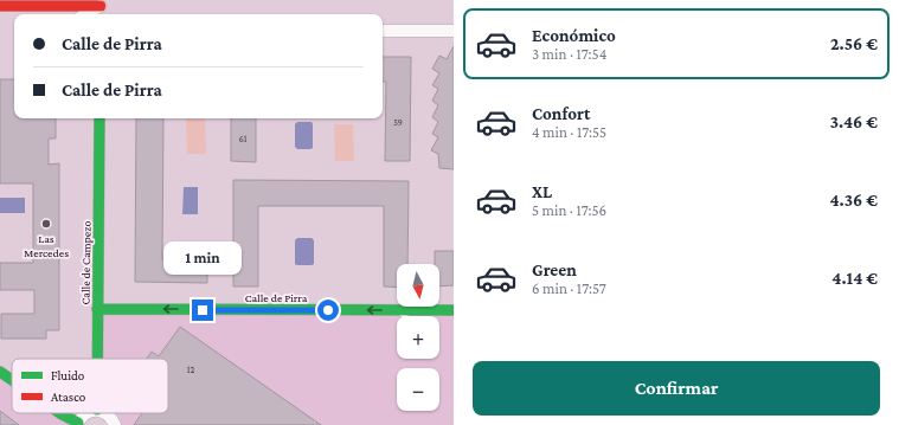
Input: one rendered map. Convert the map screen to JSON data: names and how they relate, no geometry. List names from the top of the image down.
{
  "streets": {
    "street": ["Calle de Campezo", "Calle de Pirra"]
  },
  "crossings": [
    ["Calle de Campezo", "Calle de Pirra"]
  ],
  "one_way": ["Calle de Pirra"],
  "places": ["Las Mercedes"],
  "house_numbers": ["59", "61", "12"],
  "legend": ["Fluido", "Atasco"],
  "north": "bottom",
  "page": {
    "list": [
      {
        "name": "Económico",
        "note": "3 min · 17:54",
        "value": "2.56 €"
      },
      {
        "name": "Confort",
        "note": "4 min · 17:55",
        "value": "3.46 €"
      },
      {
        "name": "XL",
        "note": "5 min · 17:56",
        "value": "4.36 €"
      },
      {
        "name": "Green",
        "note": "6 min · 17:57",
        "value": "4.14 €"
      }
    ],
    "banner": ["Calle de Pirra", "Calle de Pirra"],
    "bubble": "1 min",
    "map_buttons": ["+", "−"],
    "buttons": "Confirmar"
  }
}
